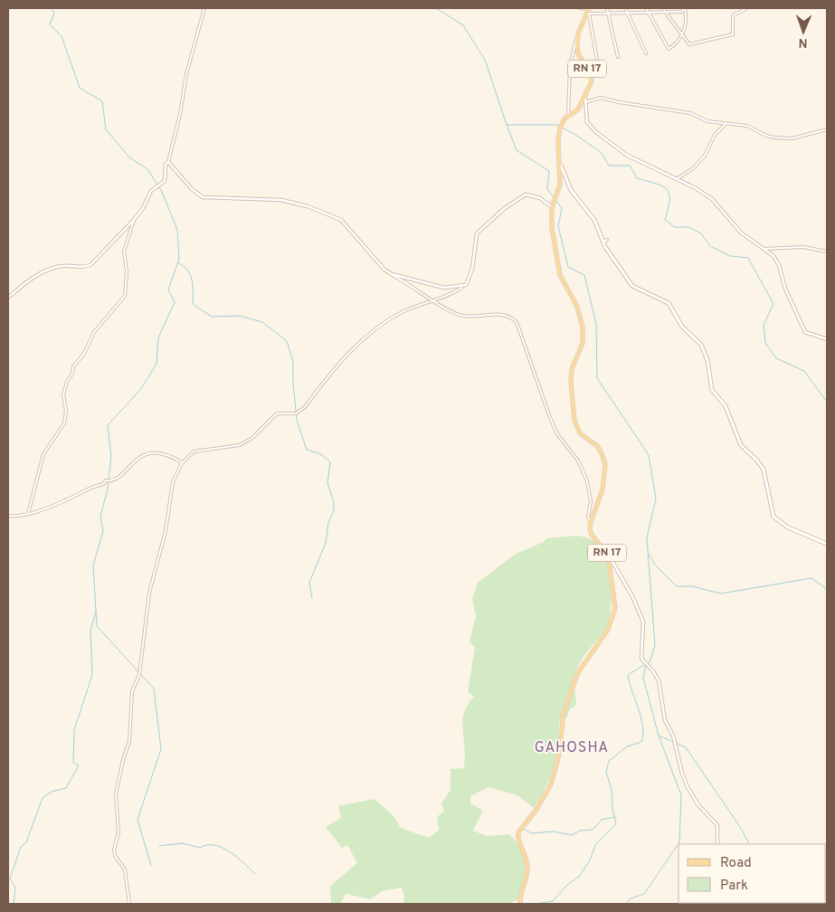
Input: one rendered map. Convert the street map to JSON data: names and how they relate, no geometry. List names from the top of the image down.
{
  "streets": {
    "main road": ["RN 17"]
  },
  "districts": ["GAHOSHA"],
  "legend": ["Road", "Park"],
  "north": "bottom"
}
